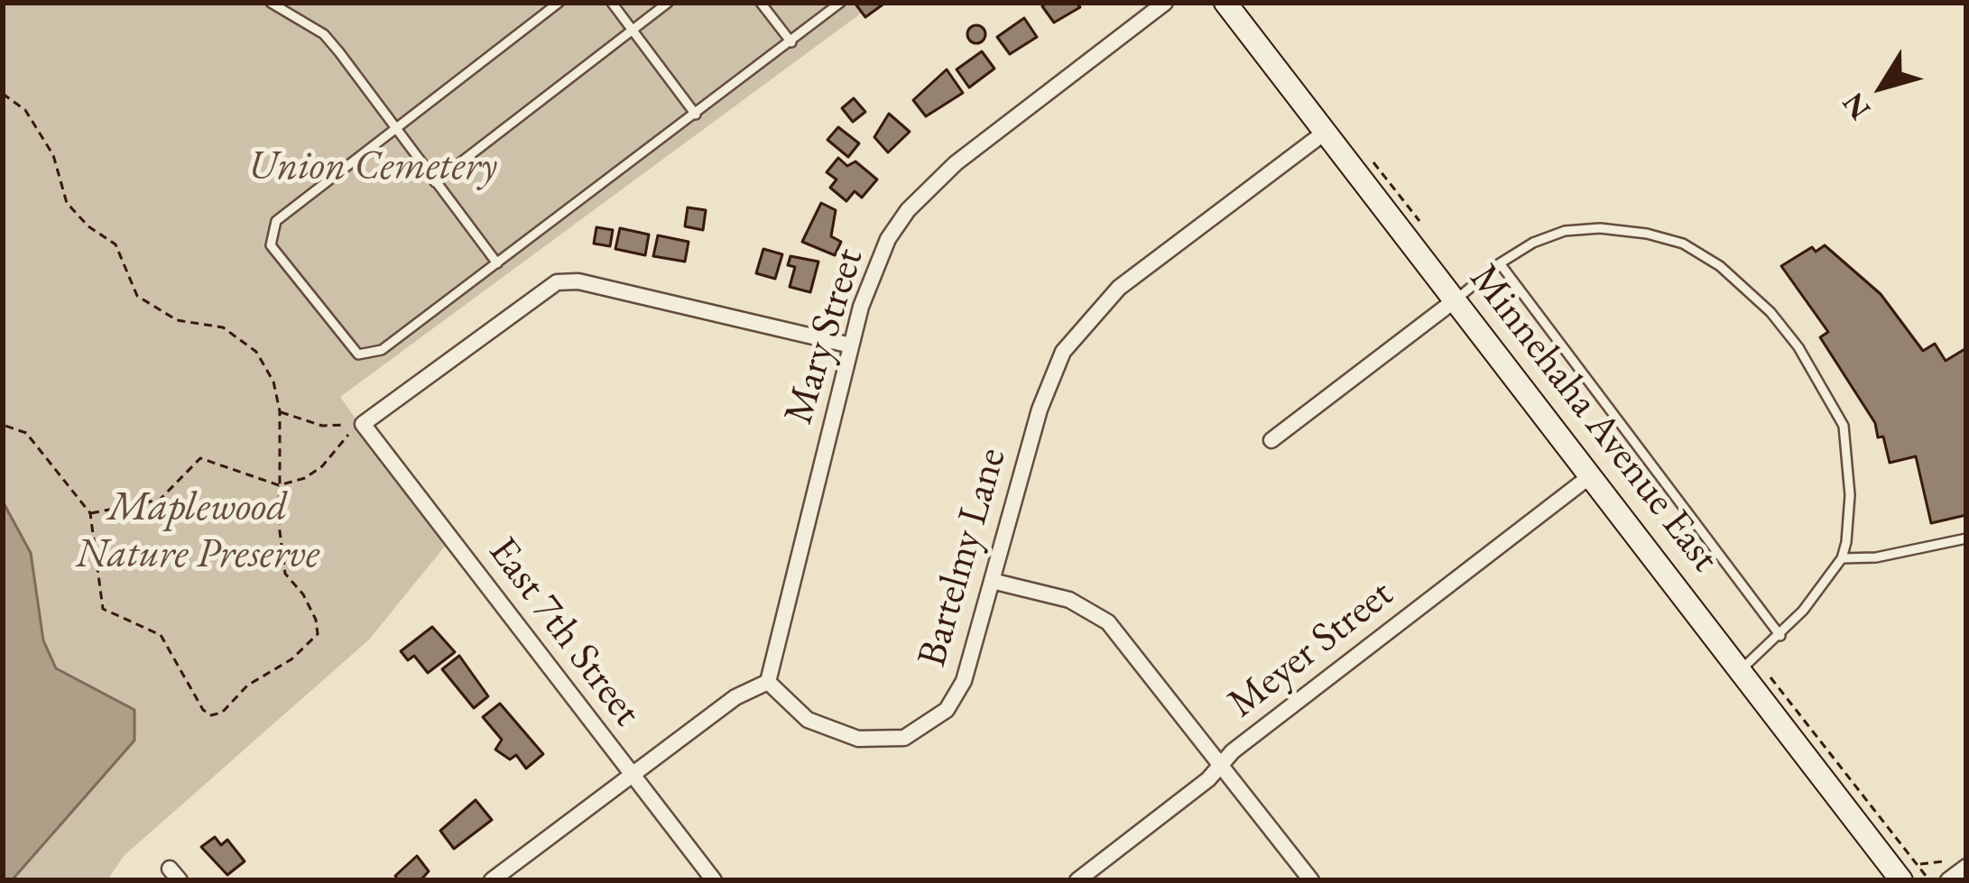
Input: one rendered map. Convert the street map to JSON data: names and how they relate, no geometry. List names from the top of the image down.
{
  "streets": {
    "main road": ["Minnehaha Avenue East"],
    "street": [
      "Mary Street",
      "Bartelmy Lane",
      "East 7th Street",
      "Meyer Street"
    ]
  },
  "crossings": [
    ["Mary Street", "Bartelmy Lane"],
    ["Minnehaha Avenue East", "Bartelmy Lane"],
    ["Minnehaha Avenue East", "Meyer Street"]
  ],
  "parks": ["Union Cemetery", "Maplewood Nature Preserve"],
  "north": "bottom left"
}
